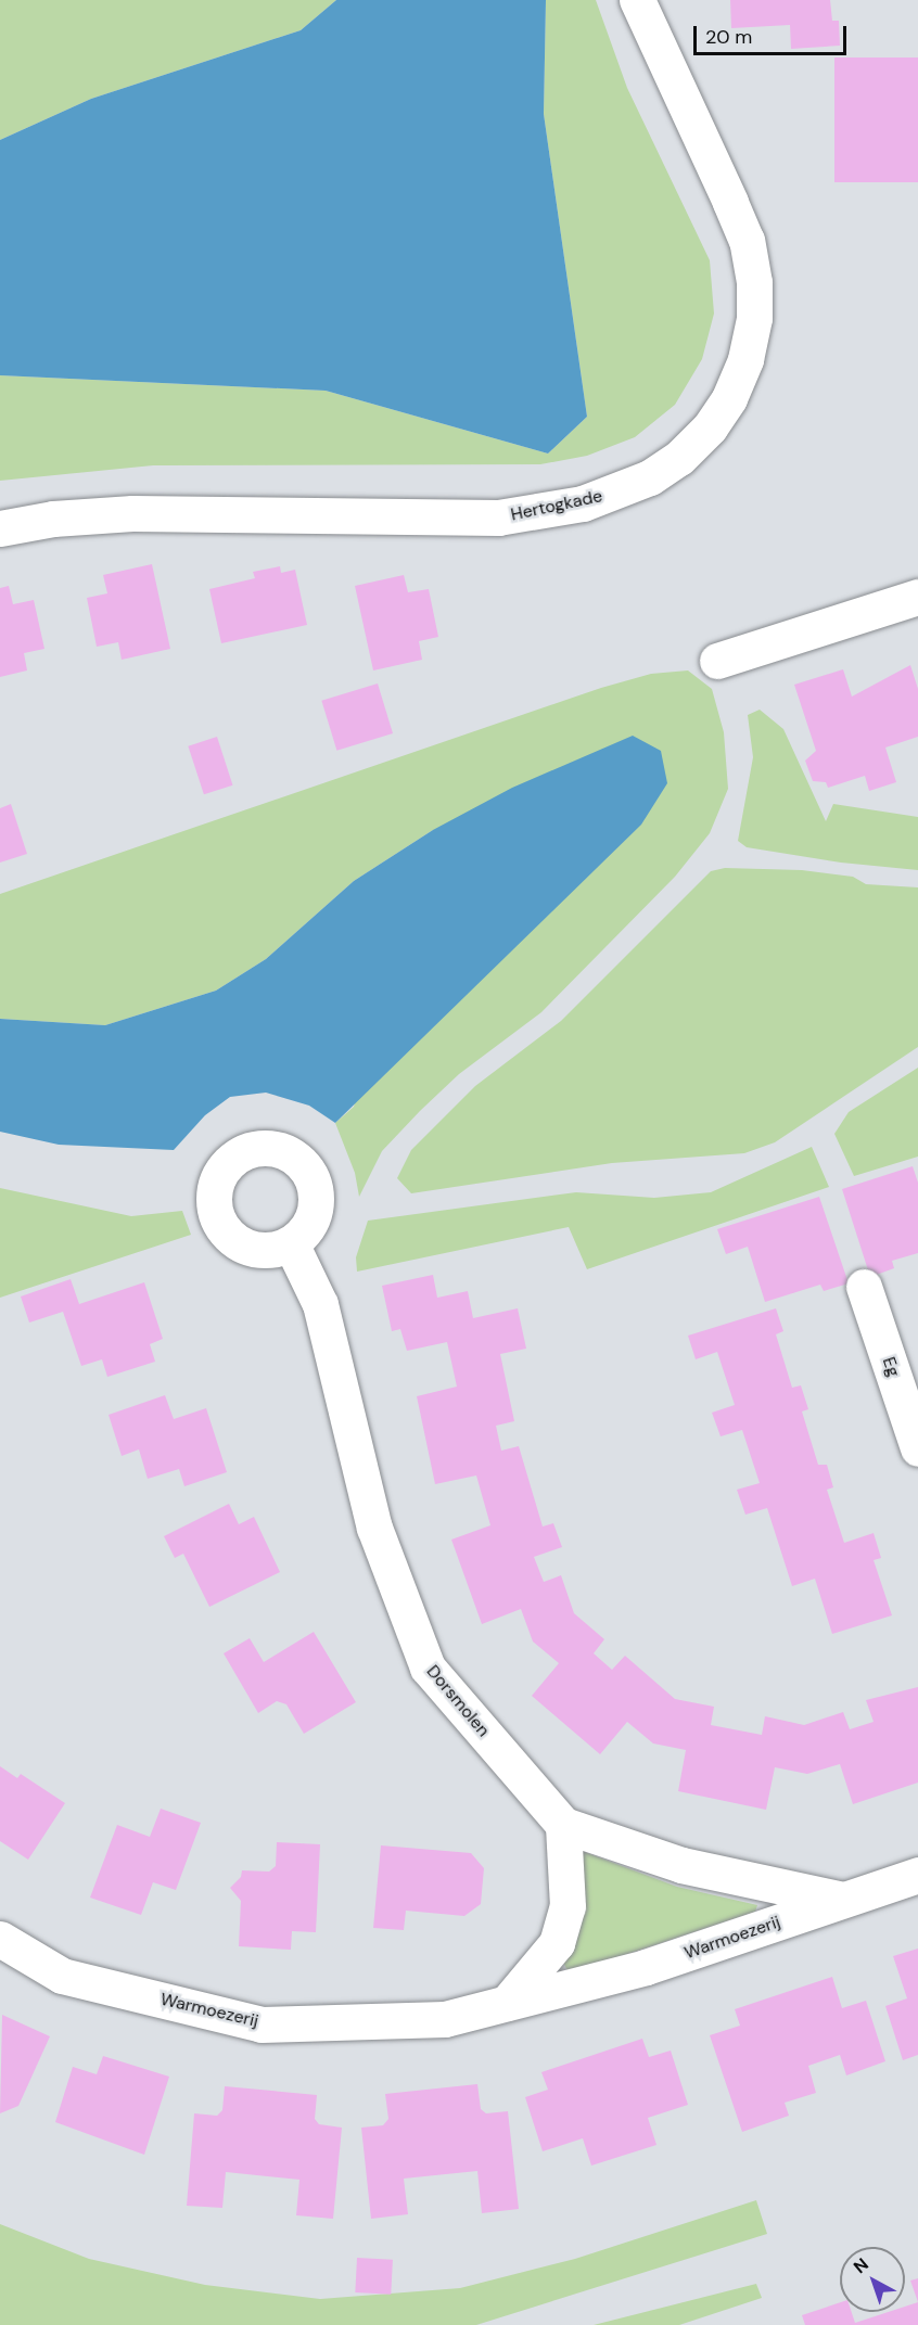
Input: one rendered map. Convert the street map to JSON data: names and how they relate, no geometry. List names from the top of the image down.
{
  "streets": {
    "street": [
      "Hertogkade",
      "Eg",
      "Dorsmolen",
      "Warmoezerij"
    ]
  },
  "scale_bar": "20 m",
  "north": "top left"
}
